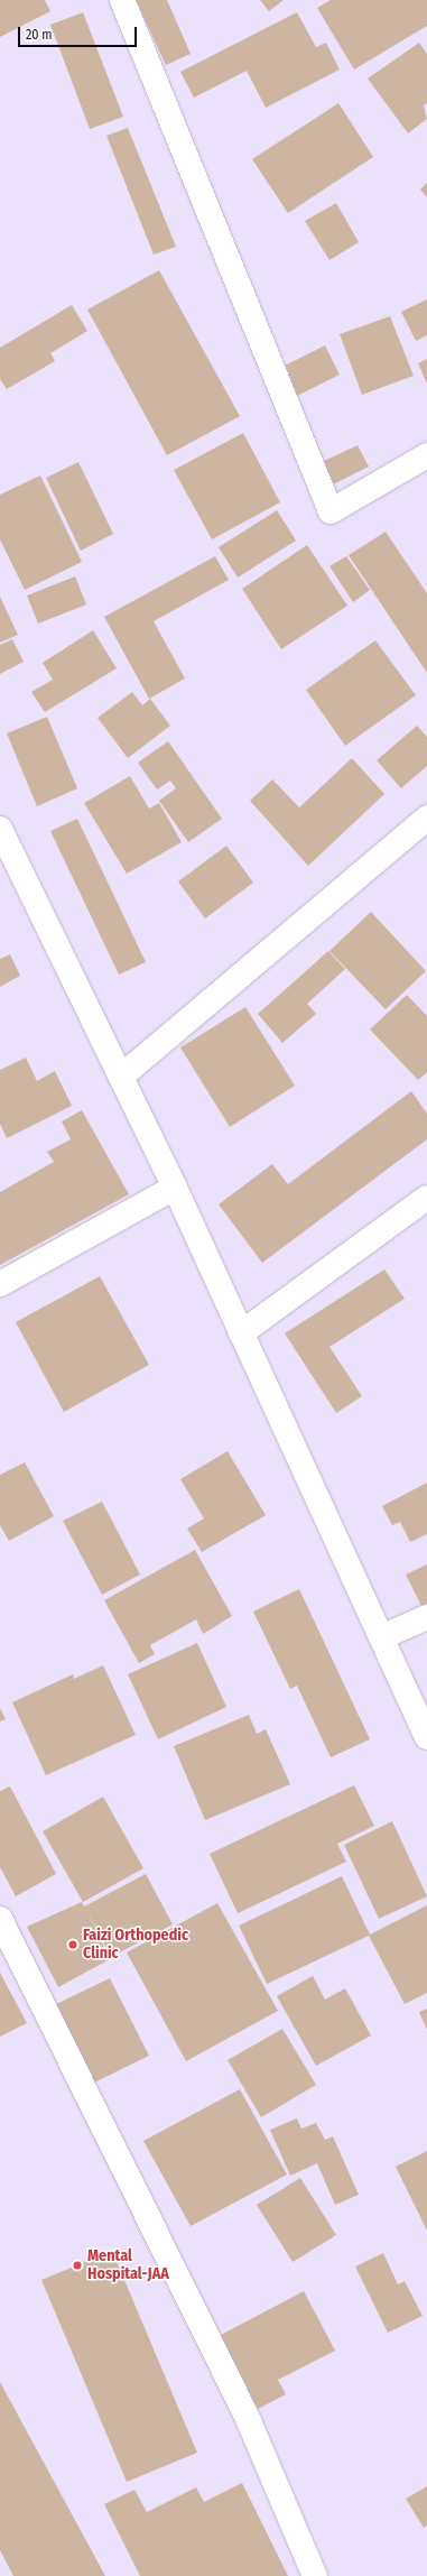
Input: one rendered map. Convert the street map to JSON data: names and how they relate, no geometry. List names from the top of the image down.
{
  "places": ["Faizi Orthopedic Clinic", "Mental Hospital-JAA"],
  "scale_bar": "20 m"
}
